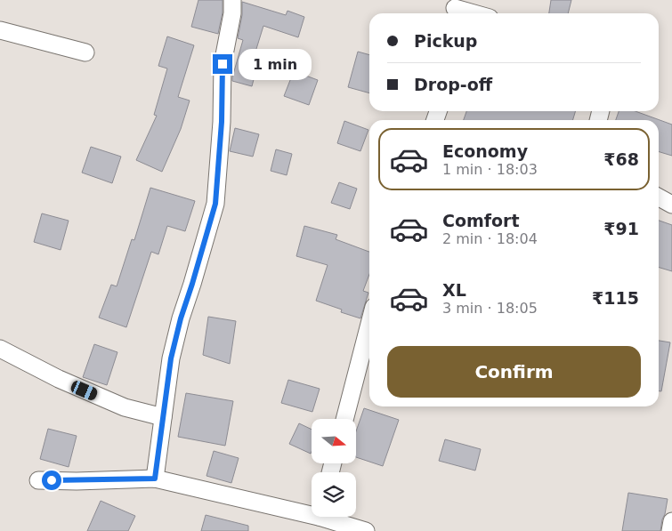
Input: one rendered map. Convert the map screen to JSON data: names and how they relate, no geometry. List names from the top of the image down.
{
  "north": "right",
  "page": {
    "banner": ["Pickup", "Drop-off"],
    "bubble": "1 min",
    "list": [
      {
        "name": "Economy",
        "note": "1 min · 18:03",
        "value": "₹68"
      },
      {
        "name": "Comfort",
        "note": "2 min · 18:04",
        "value": "₹91"
      },
      {
        "name": "XL",
        "note": "3 min · 18:05",
        "value": "₹115"
      }
    ],
    "buttons": "Confirm"
  }
}
